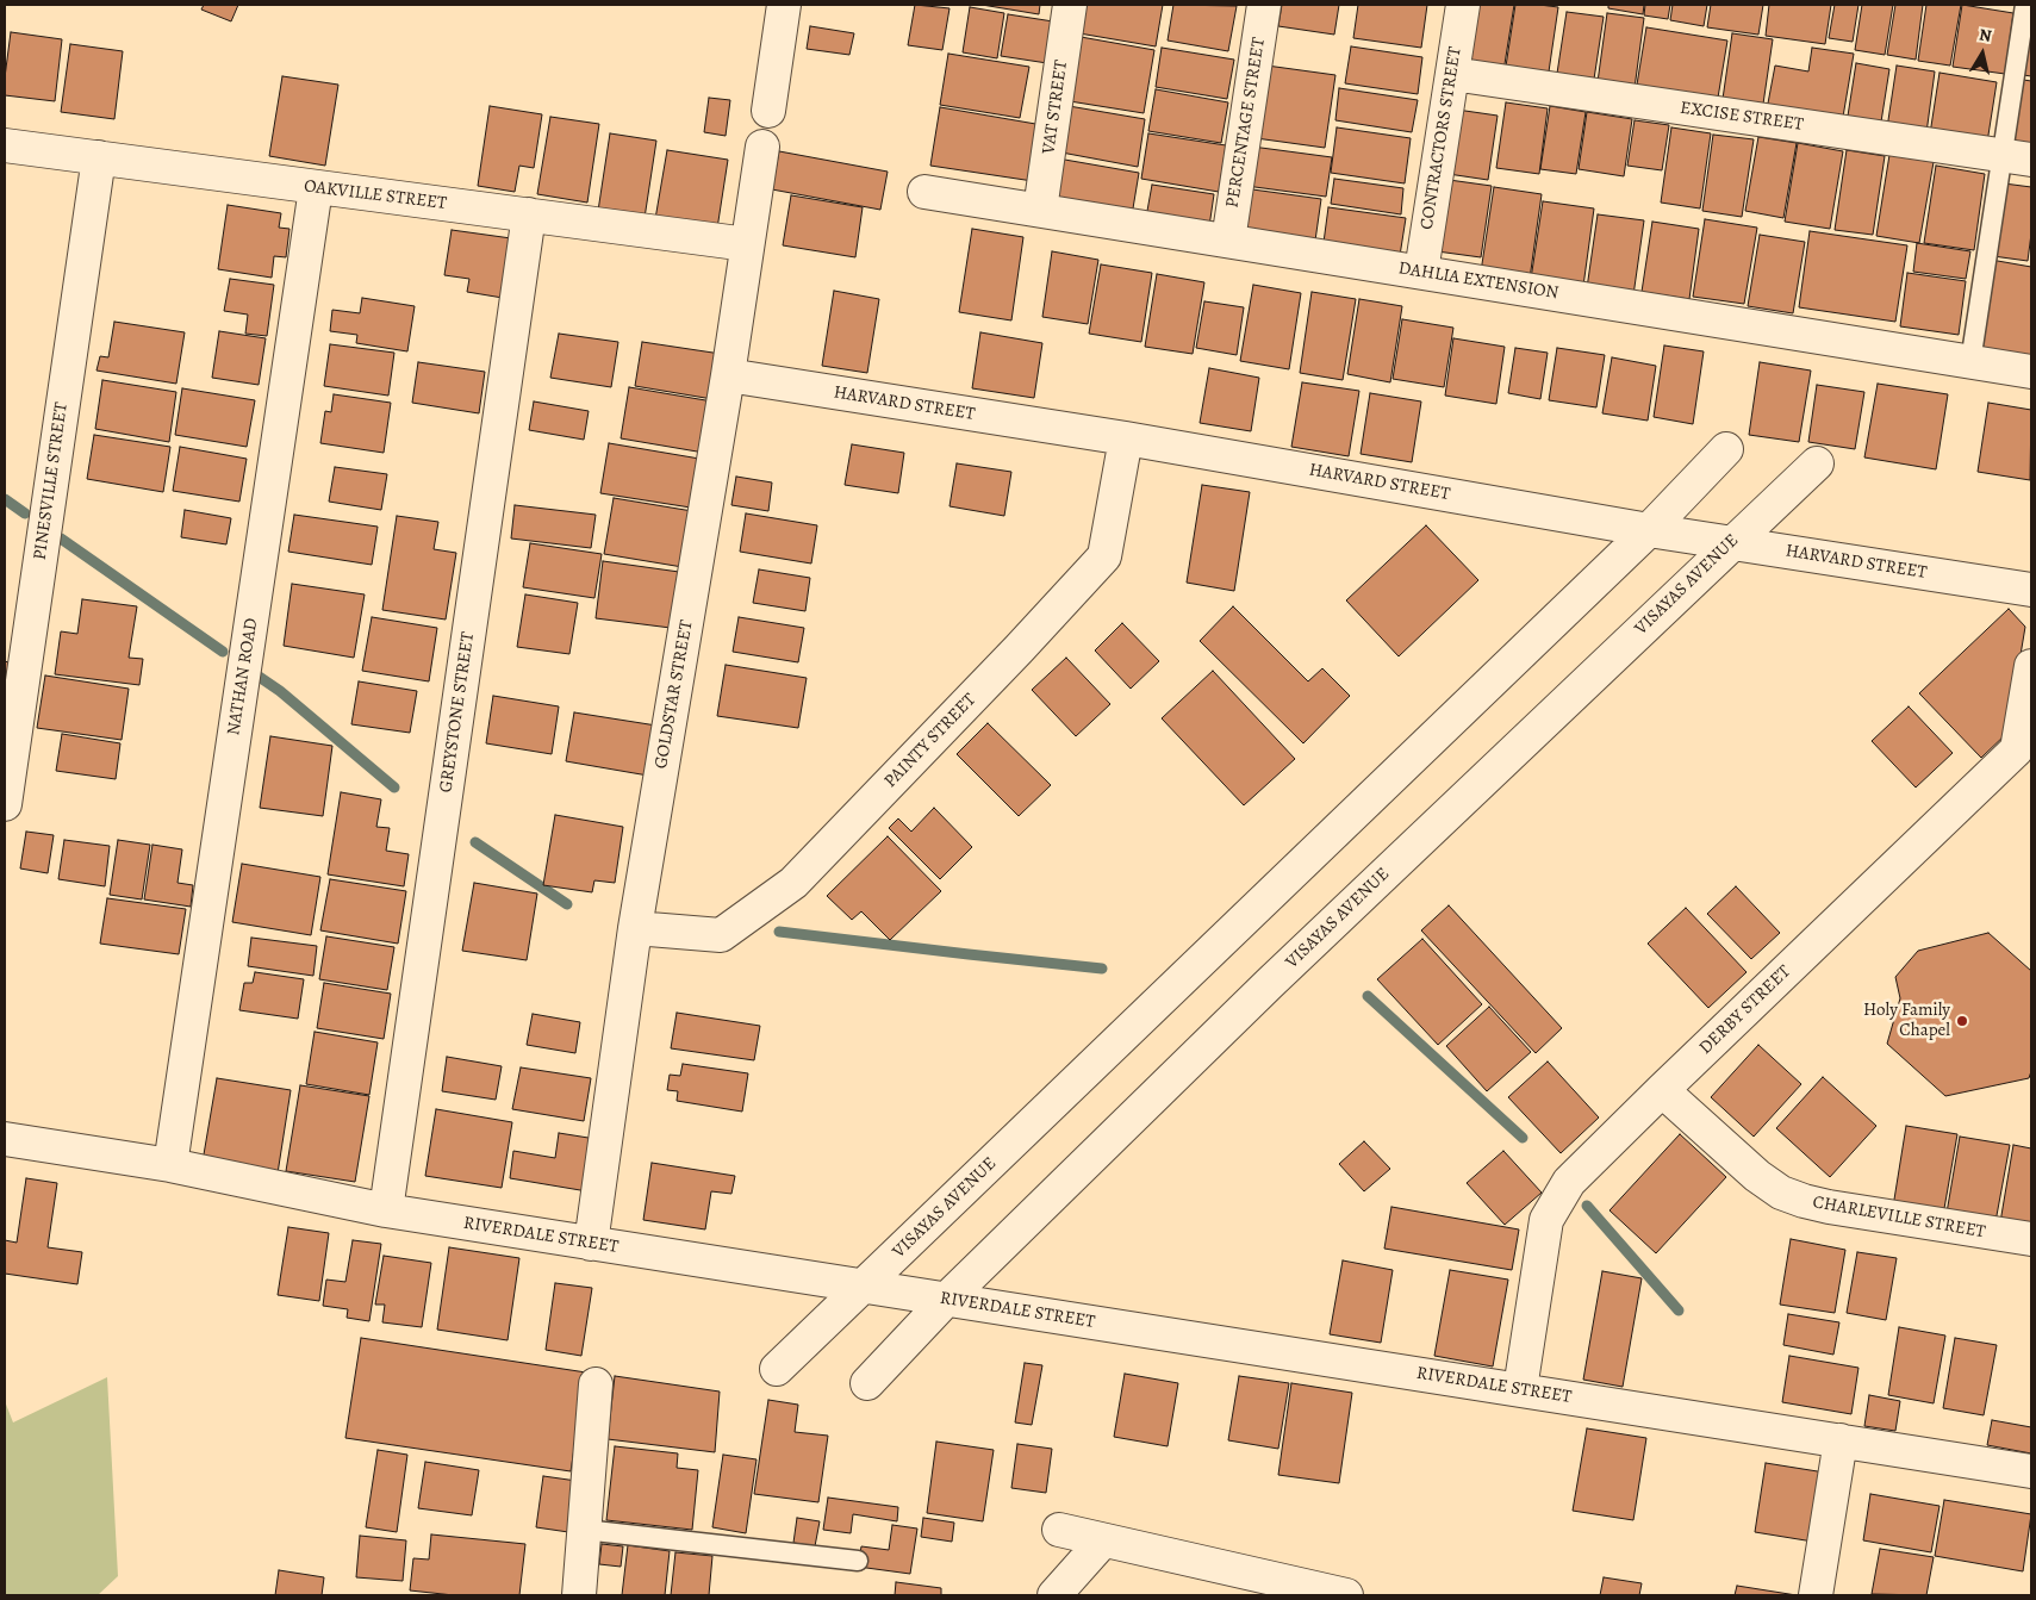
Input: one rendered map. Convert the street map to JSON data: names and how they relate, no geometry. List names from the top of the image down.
{
  "streets": {
    "street": [
      "VAT STREET",
      "EXCISE STREET",
      "PERCENTAGE STREET",
      "CONTRACTORS STREET",
      "OAKVILLE STREET",
      "DAHLIA EXTENSION",
      "HARVARD STREET",
      "PINESVILLE STREET",
      "VISAYAS AVENUE",
      "NATHAN ROAD",
      "GOLDSTAR STREET",
      "GREYSTONE STREET",
      "PAINTY STREET",
      "DERBY STREET",
      "CHARLEVILLE STREET",
      "RIVERDALE STREET"
    ]
  },
  "crossings": [
    ["VAT STREET", "DAHLIA EXTENSION"],
    ["EXCISE STREET", "CONTRACTORS STREET"],
    ["PERCENTAGE STREET", "DAHLIA EXTENSION"],
    ["CONTRACTORS STREET", "DAHLIA EXTENSION"],
    ["OAKVILLE STREET", "PINESVILLE STREET"],
    ["OAKVILLE STREET", "NATHAN ROAD"],
    ["OAKVILLE STREET", "GOLDSTAR STREET"],
    ["OAKVILLE STREET", "GREYSTONE STREET"],
    ["HARVARD STREET", "VISAYAS AVENUE"],
    ["HARVARD STREET", "GOLDSTAR STREET"],
    ["HARVARD STREET", "PAINTY STREET"],
    ["VISAYAS AVENUE", "RIVERDALE STREET"],
    ["NATHAN ROAD", "RIVERDALE STREET"],
    ["GOLDSTAR STREET", "PAINTY STREET"],
    ["GOLDSTAR STREET", "RIVERDALE STREET"],
    ["GREYSTONE STREET", "RIVERDALE STREET"],
    ["DERBY STREET", "CHARLEVILLE STREET"],
    ["DERBY STREET", "RIVERDALE STREET"]
  ],
  "places": ["Holy Family Chapel"],
  "north": "top"
}
